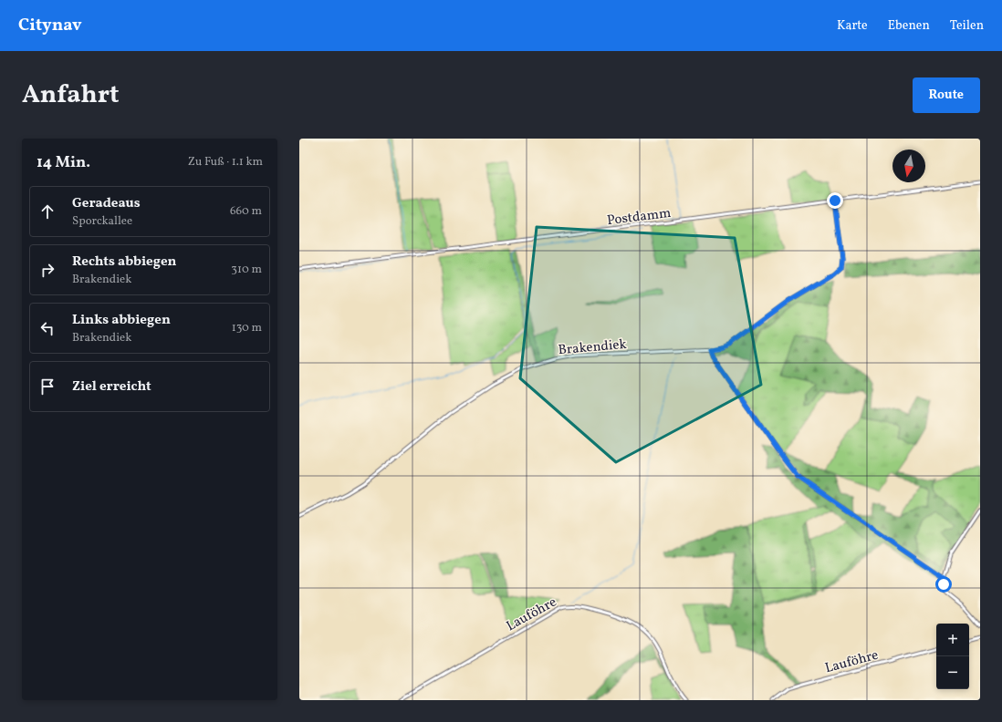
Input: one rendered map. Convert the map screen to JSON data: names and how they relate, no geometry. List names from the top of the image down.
{
  "streets": {
    "street": ["Postdamm", "Brakendiek", "Lauföhre"]
  },
  "crossings": [
    ["Postdamm", "Brakendiek"]
  ],
  "north": "bottom",
  "page": {
    "header": "Citynav",
    "nav": ["Karte", "Ebenen", "Teilen"],
    "title": "Anfahrt",
    "buttons": "Route",
    "heading": ["14 Min.", "Zu Fuß · 1.1 km"],
    "list": [
      ["Geradeaus", "Sporckallee", "660 m"],
      ["Rechts abbiegen", "Brakendiek", "310 m"],
      ["Links abbiegen", "Brakendiek", "130 m"],
      "Ziel erreicht"
    ],
    "map_buttons": ["+", "−"]
  }
}
